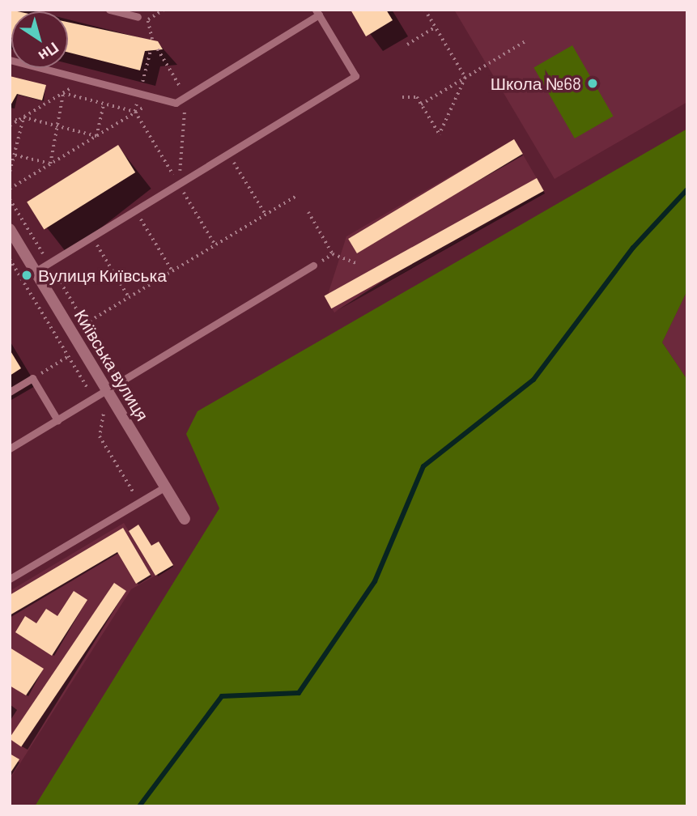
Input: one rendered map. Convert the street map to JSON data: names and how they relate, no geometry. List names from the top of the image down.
{
  "streets": {
    "street": ["Київська вулиця"]
  },
  "places": ["Школа №68", "Вулиця Київська"],
  "north": "bottom right"
}
